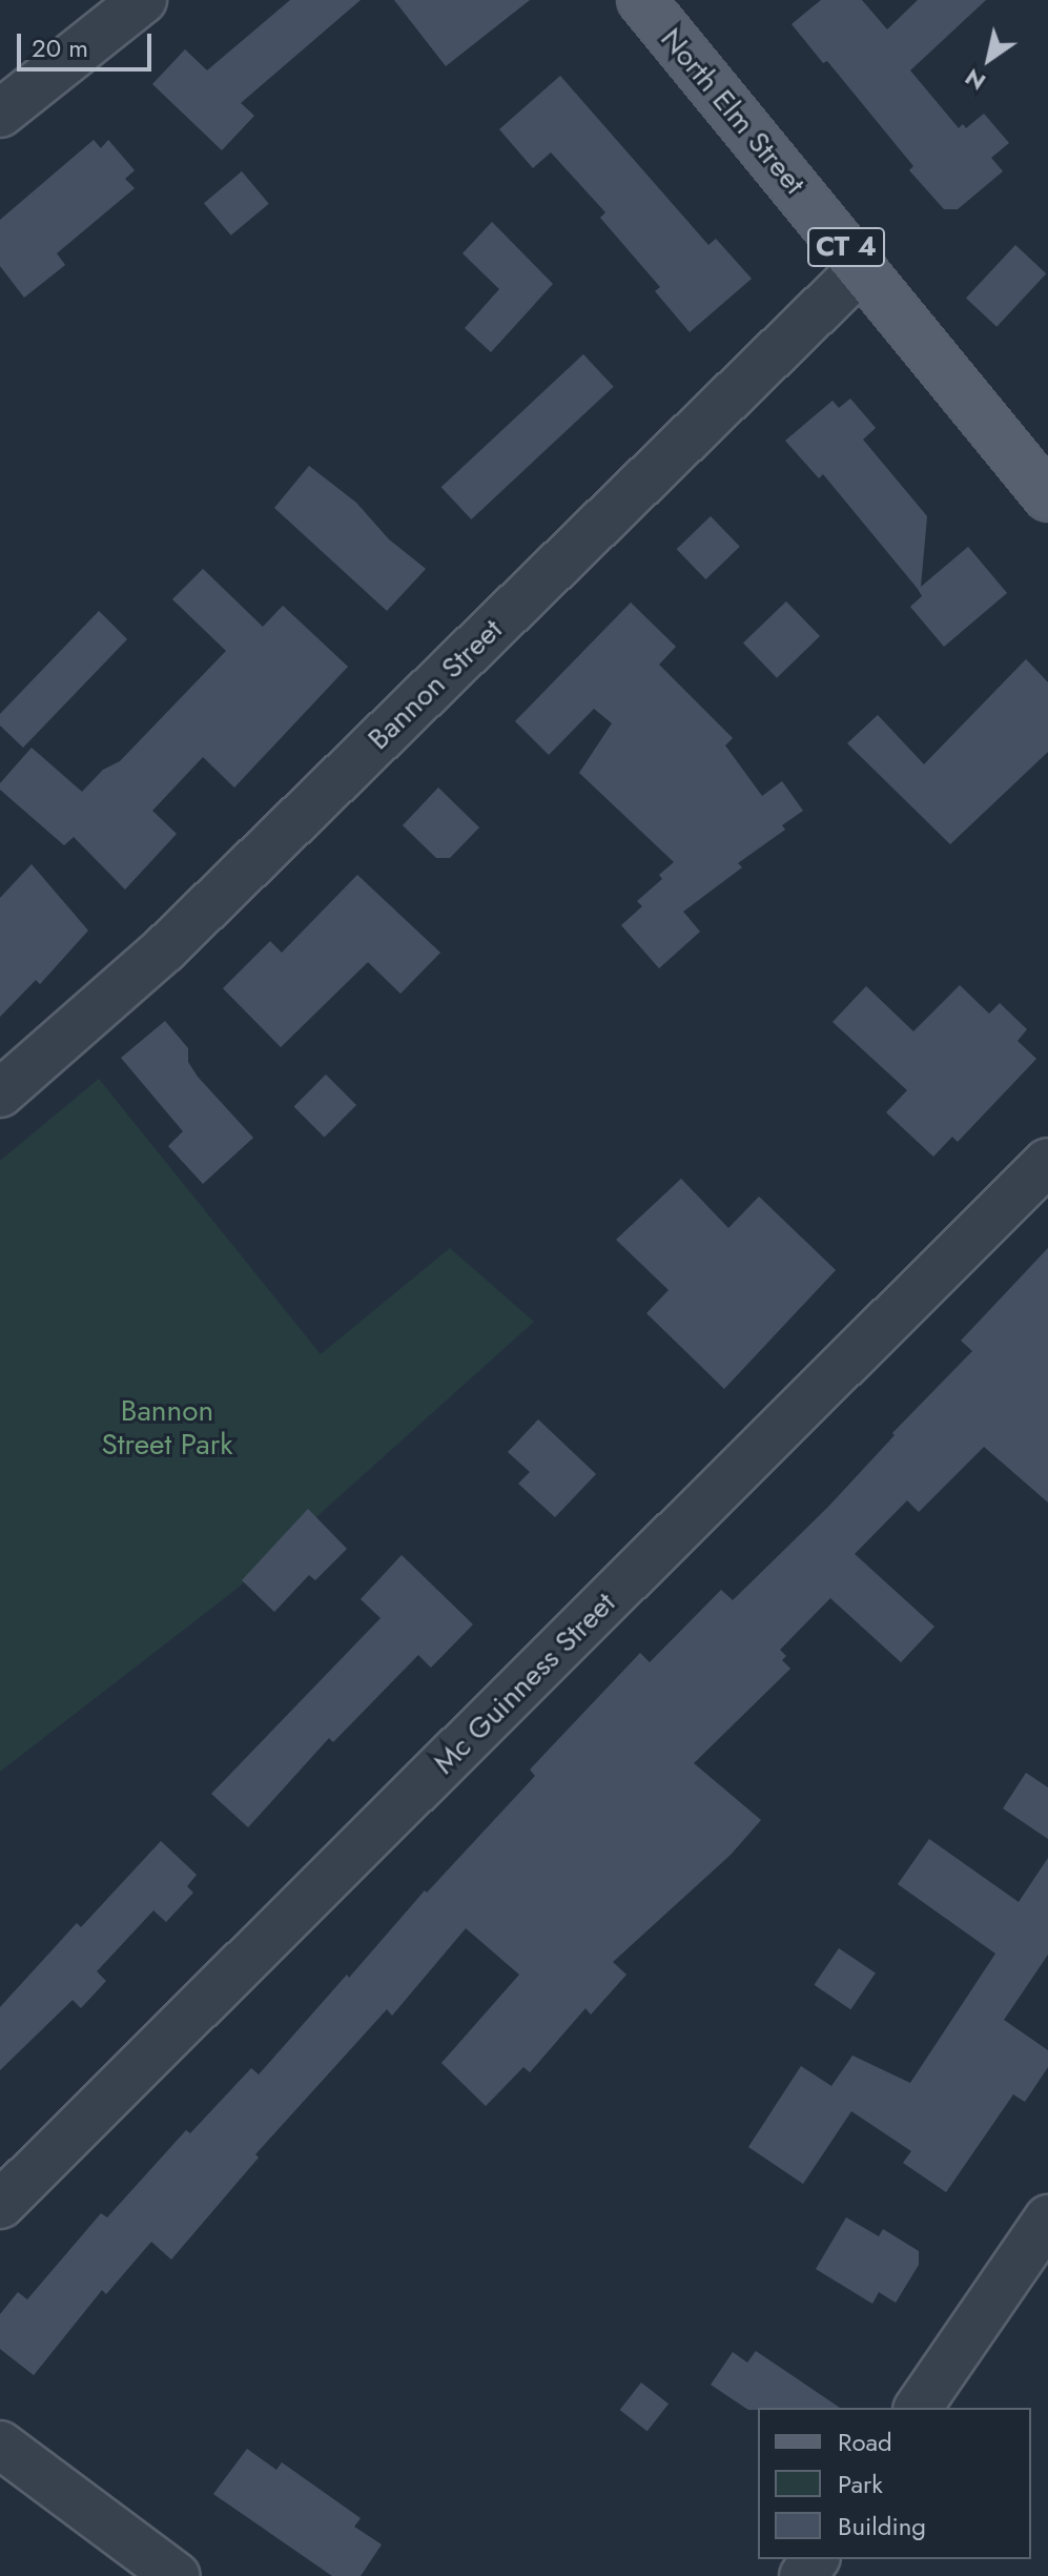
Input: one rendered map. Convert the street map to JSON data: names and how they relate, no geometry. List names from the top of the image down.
{
  "streets": {
    "main road": ["North Elm Street", "CT 4"],
    "street": ["Bannon Street", "Mc Guinness Street"]
  },
  "crossings": [
    ["North Elm Street", "Bannon Street"]
  ],
  "parks": ["Bannon Street Park"],
  "legend": ["Road", "Park", "Building"],
  "scale_bar": "20 m",
  "north": "bottom left"
}
